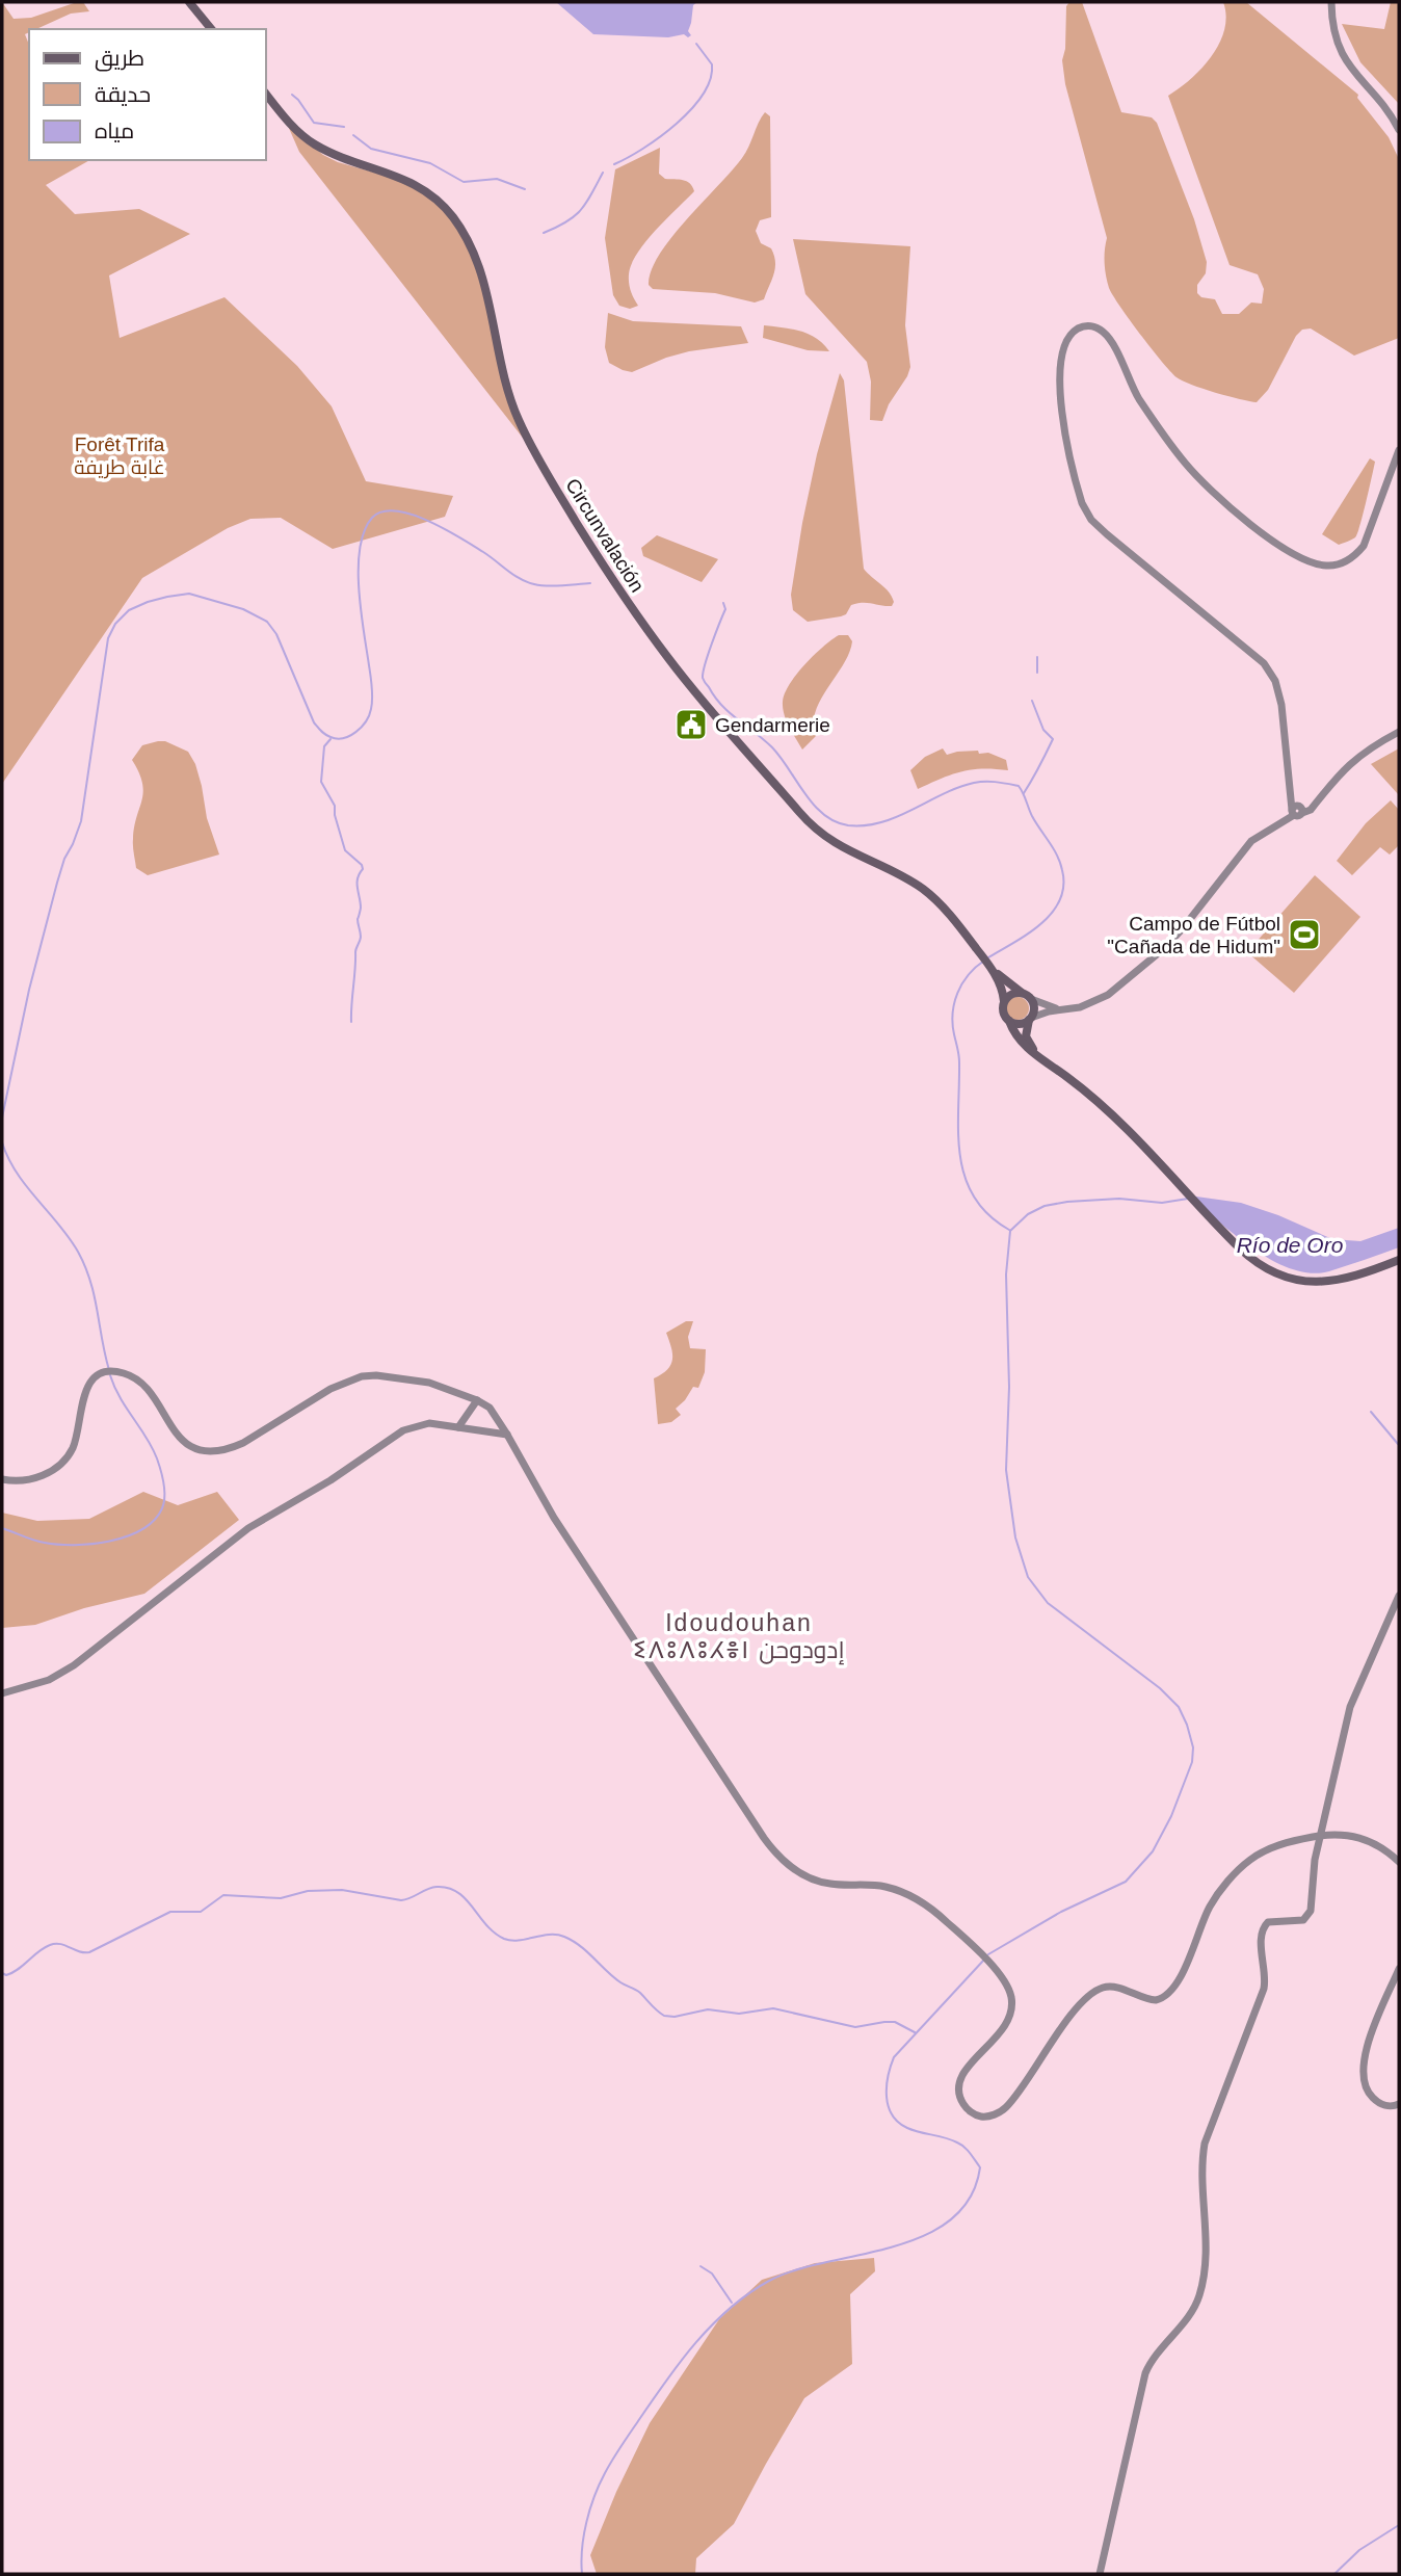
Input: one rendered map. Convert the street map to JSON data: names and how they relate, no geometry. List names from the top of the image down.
{
  "streets": {
    "main road": ["Circunvalación"]
  },
  "districts": ["Idoudouhan ⵉⴷⵓⴷⵓⵃⴻⵏ إدودوحن"],
  "water": ["Río de Oro"],
  "parks": ["Forêt Trifa غابة طريفة"],
  "places": {
    "public building": ["Gendarmerie"],
    "sports": ["Campo de Fútbol \"Cañada de Hidum\""]
  },
  "legend": ["طريق", "حديقة", "مياه"]
}
